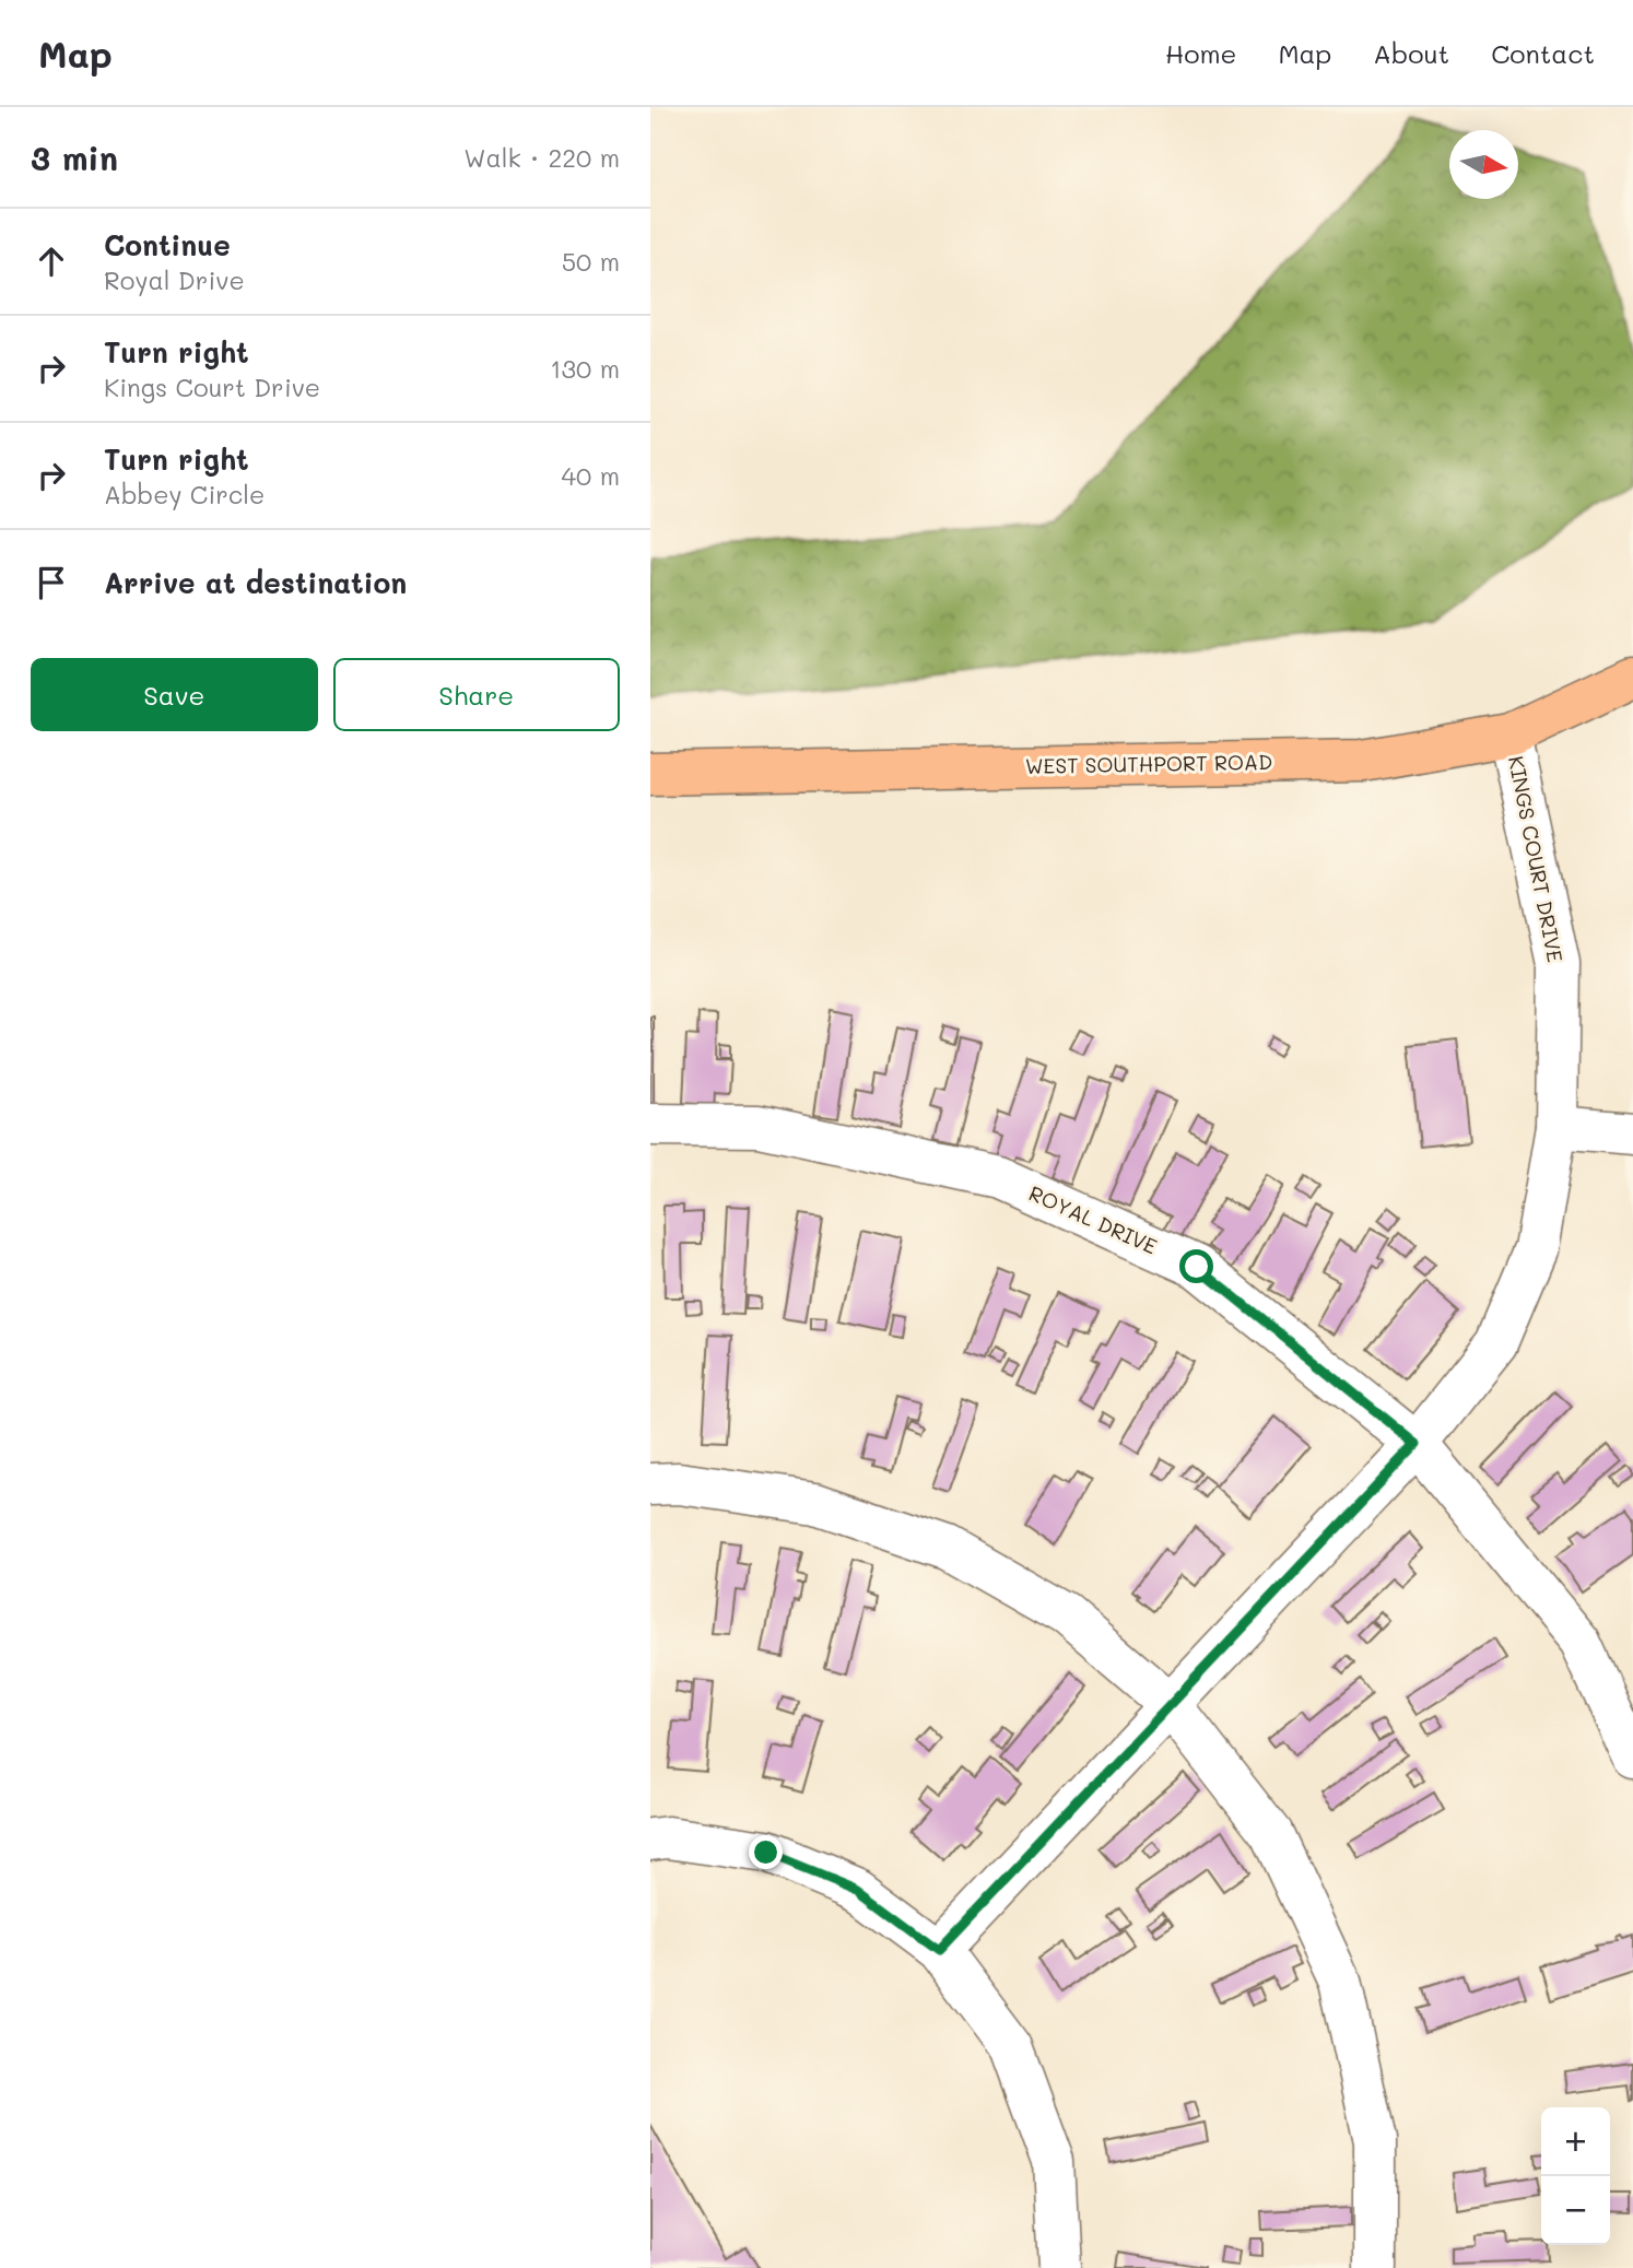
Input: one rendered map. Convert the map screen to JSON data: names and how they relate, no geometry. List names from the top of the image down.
{
  "streets": {
    "main road": ["WEST SOUTHPORT ROAD"],
    "street": ["KINGS COURT DRIVE", "ROYAL DRIVE"]
  },
  "crossings": [
    ["WEST SOUTHPORT ROAD", "KINGS COURT DRIVE"],
    ["KINGS COURT DRIVE", "ROYAL DRIVE"]
  ],
  "north": "right",
  "page": {
    "header": "Map",
    "nav": [
      "Home",
      "Map",
      "About",
      "Contact"
    ],
    "heading": ["3 min", "Walk · 220 m"],
    "list": [
      ["Continue", "Royal Drive", "50 m"],
      ["Turn right", "Kings Court Drive", "130 m"],
      ["Turn right", "Abbey Circle", "40 m"],
      "Arrive at destination"
    ],
    "buttons": ["Save", "Share"],
    "map_buttons": ["+", "−"]
  }
}
